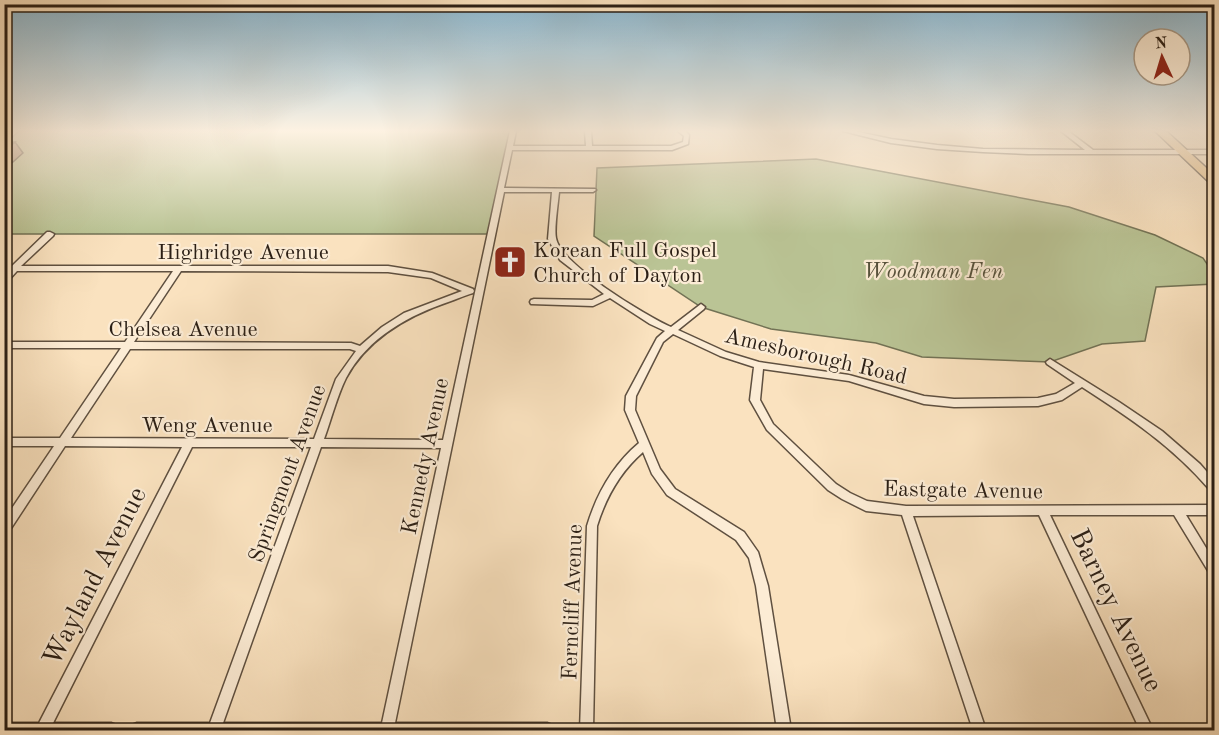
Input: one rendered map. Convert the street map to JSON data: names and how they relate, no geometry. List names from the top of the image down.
{
  "streets": {
    "street": [
      "Highridge Avenue",
      "Chelsea Avenue",
      "Amesborough Road",
      "Weng Avenue",
      "Kennedy Avenue",
      "Springmont Avenue",
      "Eastgate Avenue",
      "Wayland Avenue",
      "Ferncliff Avenue",
      "Barney Avenue"
    ]
  },
  "crossings": [
    ["Highridge Avenue", "Kennedy Avenue"],
    ["Highridge Avenue", "Springmont Avenue"],
    ["Chelsea Avenue", "Springmont Avenue"],
    ["Amesborough Road", "Eastgate Avenue"],
    ["Weng Avenue", "Kennedy Avenue"],
    ["Weng Avenue", "Springmont Avenue"],
    ["Weng Avenue", "Wayland Avenue"],
    ["Kennedy Avenue", "Springmont Avenue"],
    ["Eastgate Avenue", "Barney Avenue"]
  ],
  "parks": ["Woodman Fen"],
  "places": {
    "church": ["Korean Full Gospel Church of Dayton"]
  },
  "north": "top"
}
